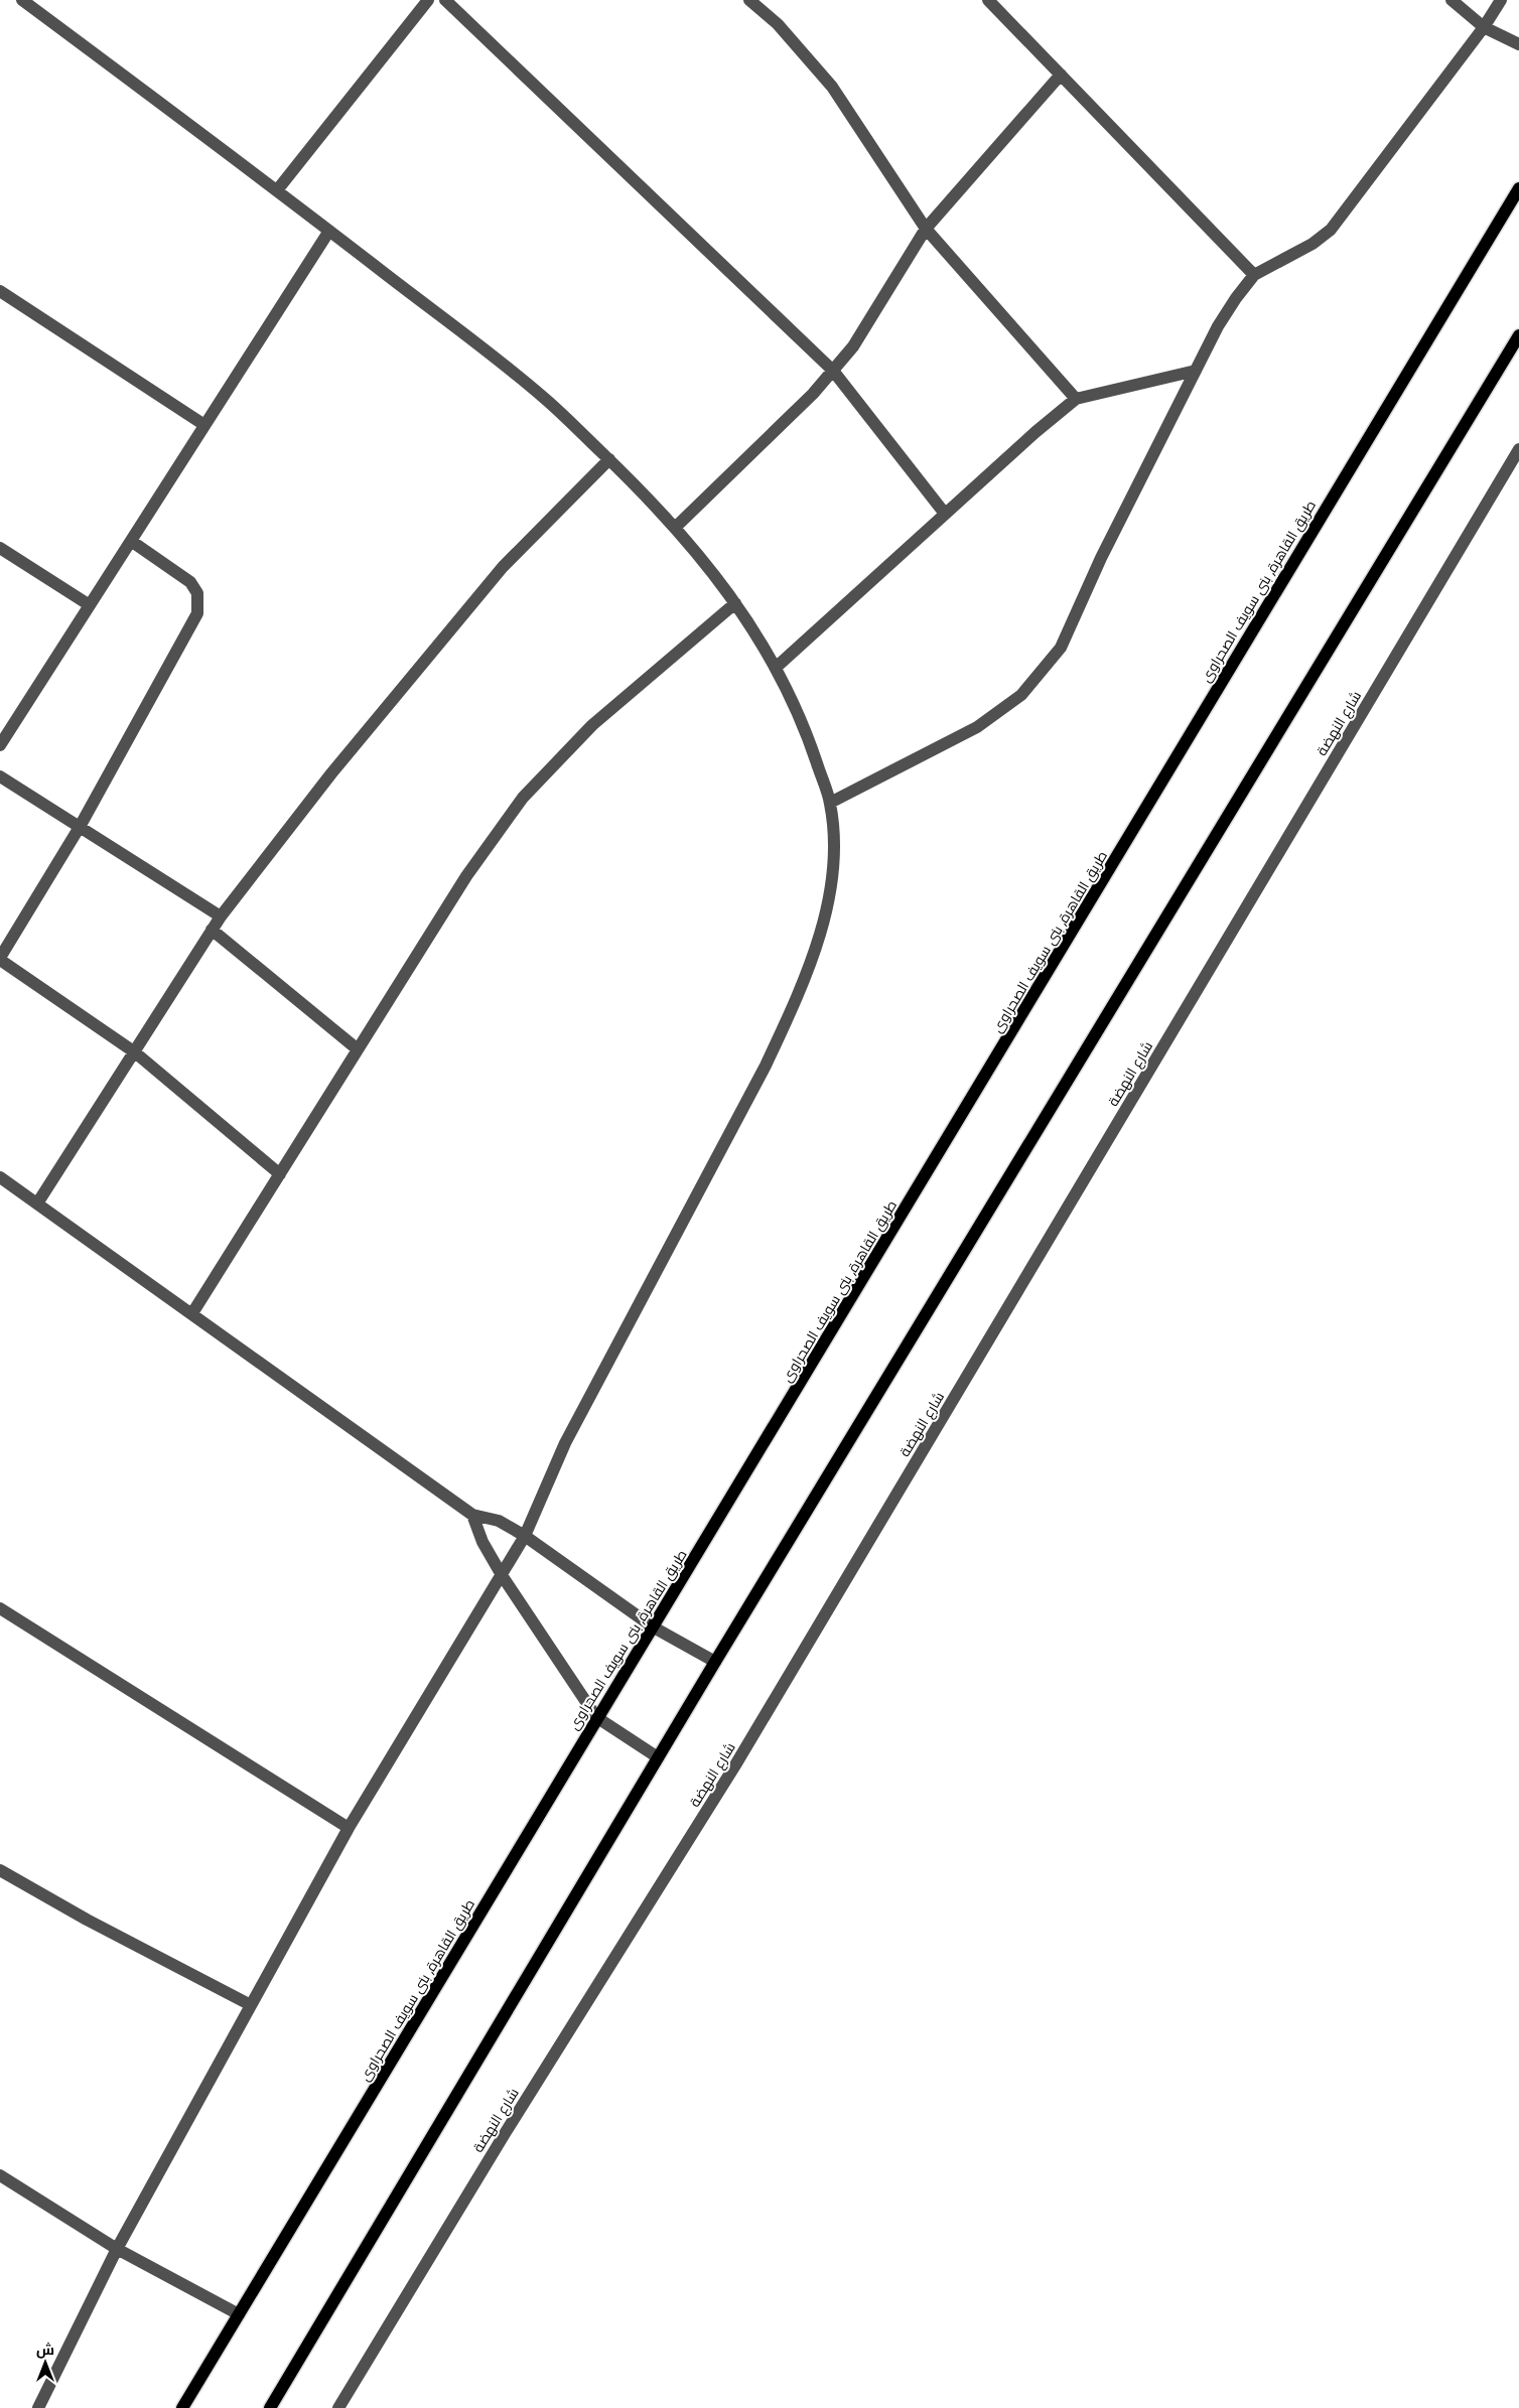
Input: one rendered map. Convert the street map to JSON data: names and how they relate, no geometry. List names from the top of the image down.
{
  "streets": {
    "main road": ["طريق القاهرة, بنى سويف الصحراوى"],
    "street": ["شارع النهضة"]
  },
  "north": "top"
}
